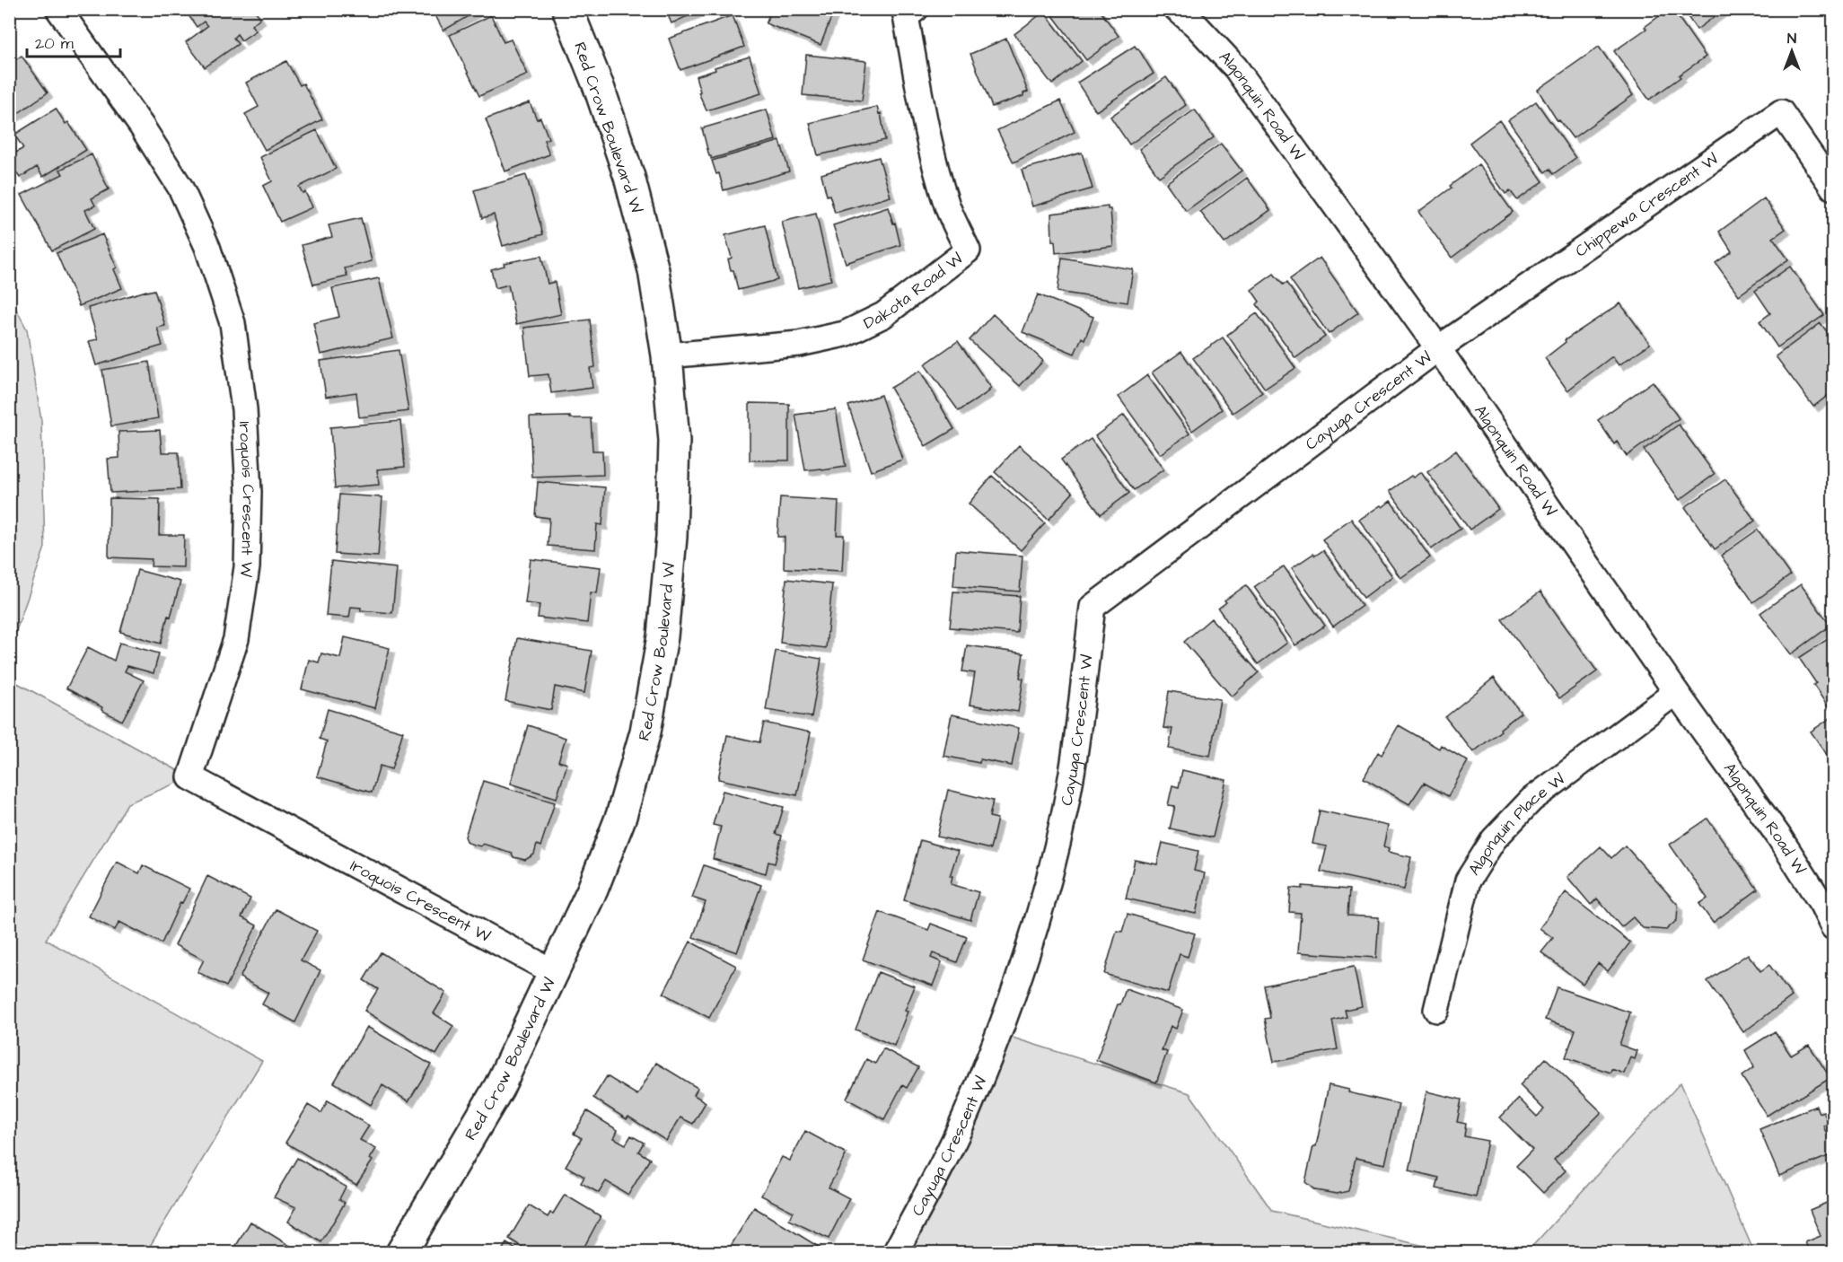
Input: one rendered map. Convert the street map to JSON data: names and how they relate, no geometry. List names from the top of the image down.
{
  "streets": {
    "street": [
      "Algonquin Road W",
      "Red Crow Boulevard W",
      "Chippewa Crescent W",
      "Dakota Road W",
      "Cayuga Crescent W",
      "Iroquois Crescent W",
      "Algonquin Place W"
    ]
  },
  "crossings": [
    ["Algonquin Road W", "Chippewa Crescent W"],
    ["Algonquin Road W", "Cayuga Crescent W"],
    ["Algonquin Road W", "Algonquin Place W"],
    ["Red Crow Boulevard W", "Dakota Road W"],
    ["Red Crow Boulevard W", "Iroquois Crescent W"],
    ["Chippewa Crescent W", "Cayuga Crescent W"]
  ],
  "scale_bar": "20 m",
  "north": "top"
}
